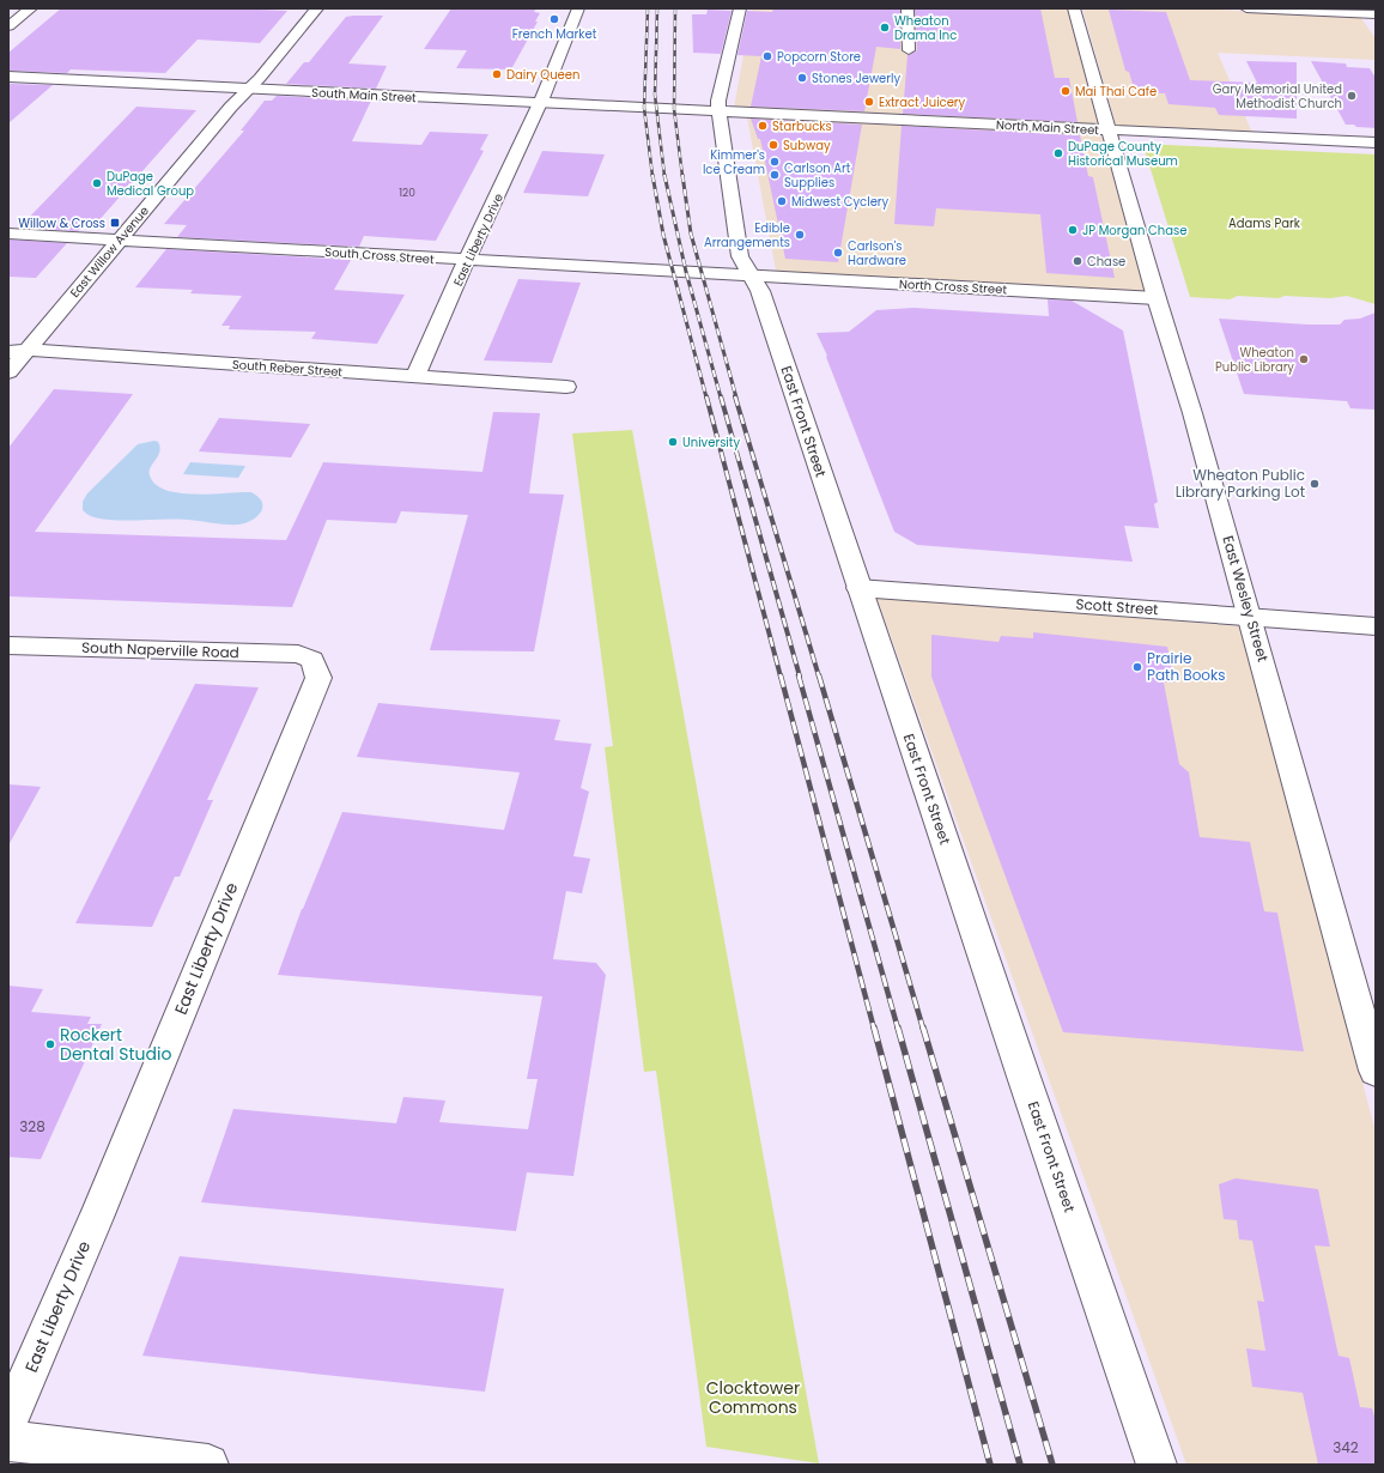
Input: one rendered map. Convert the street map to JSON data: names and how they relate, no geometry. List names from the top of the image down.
{
  "streets": {
    "street": [
      "South Main Street",
      "North Main Street",
      "East Liberty Drive",
      "East Willow Avenue",
      "South Cross Street",
      "North Cross Street",
      "South Reber Street",
      "East Front Street",
      "East Wesley Street",
      "Scott Street",
      "South Naperville Road"
    ]
  },
  "crossings": [
    ["South Main Street", "North Main Street"],
    ["South Main Street", "East Liberty Drive"],
    ["South Main Street", "East Willow Avenue"],
    ["South Main Street", "East Front Street"],
    ["North Main Street", "East Front Street"],
    ["North Main Street", "East Wesley Street"],
    ["East Liberty Drive", "South Cross Street"],
    ["East Liberty Drive", "South Reber Street"],
    ["East Liberty Drive", "South Naperville Road"],
    ["East Willow Avenue", "South Cross Street"],
    ["East Willow Avenue", "South Reber Street"],
    ["South Cross Street", "North Cross Street"],
    ["South Cross Street", "East Front Street"],
    ["North Cross Street", "East Front Street"],
    ["North Cross Street", "East Wesley Street"],
    ["East Front Street", "Scott Street"],
    ["East Wesley Street", "Scott Street"]
  ],
  "parks": ["Adams Park", "Clocktower Commons"],
  "places": {
    "other": [
      "French Market",
      "Wheaton Drama Inc",
      "Popcorn Store",
      "Dairy Queen",
      "Stones Jewerly",
      "Mai Thai Cafe",
      "Gary Memorial United Methodist Church",
      "Extract Juicery",
      "Starbucks",
      "Subway",
      "DuPage County Historical Museum",
      "Kimmer's Ice Cream",
      "Carlson Art Supplies",
      "DuPage Medical Group",
      "Midwest Cyclery",
      "JP Morgan Chase",
      "Edible Arrangements",
      "Carlson's Hardware",
      "Chase",
      "Wheaton Public Library",
      "University",
      "Wheaton Public Library Parking Lot",
      "Prairie Path Books",
      "Rockert Dental Studio"
    ],
    "transit": ["Willow & Cross"]
  },
  "house_numbers": ["120", "328", "342"]
}
